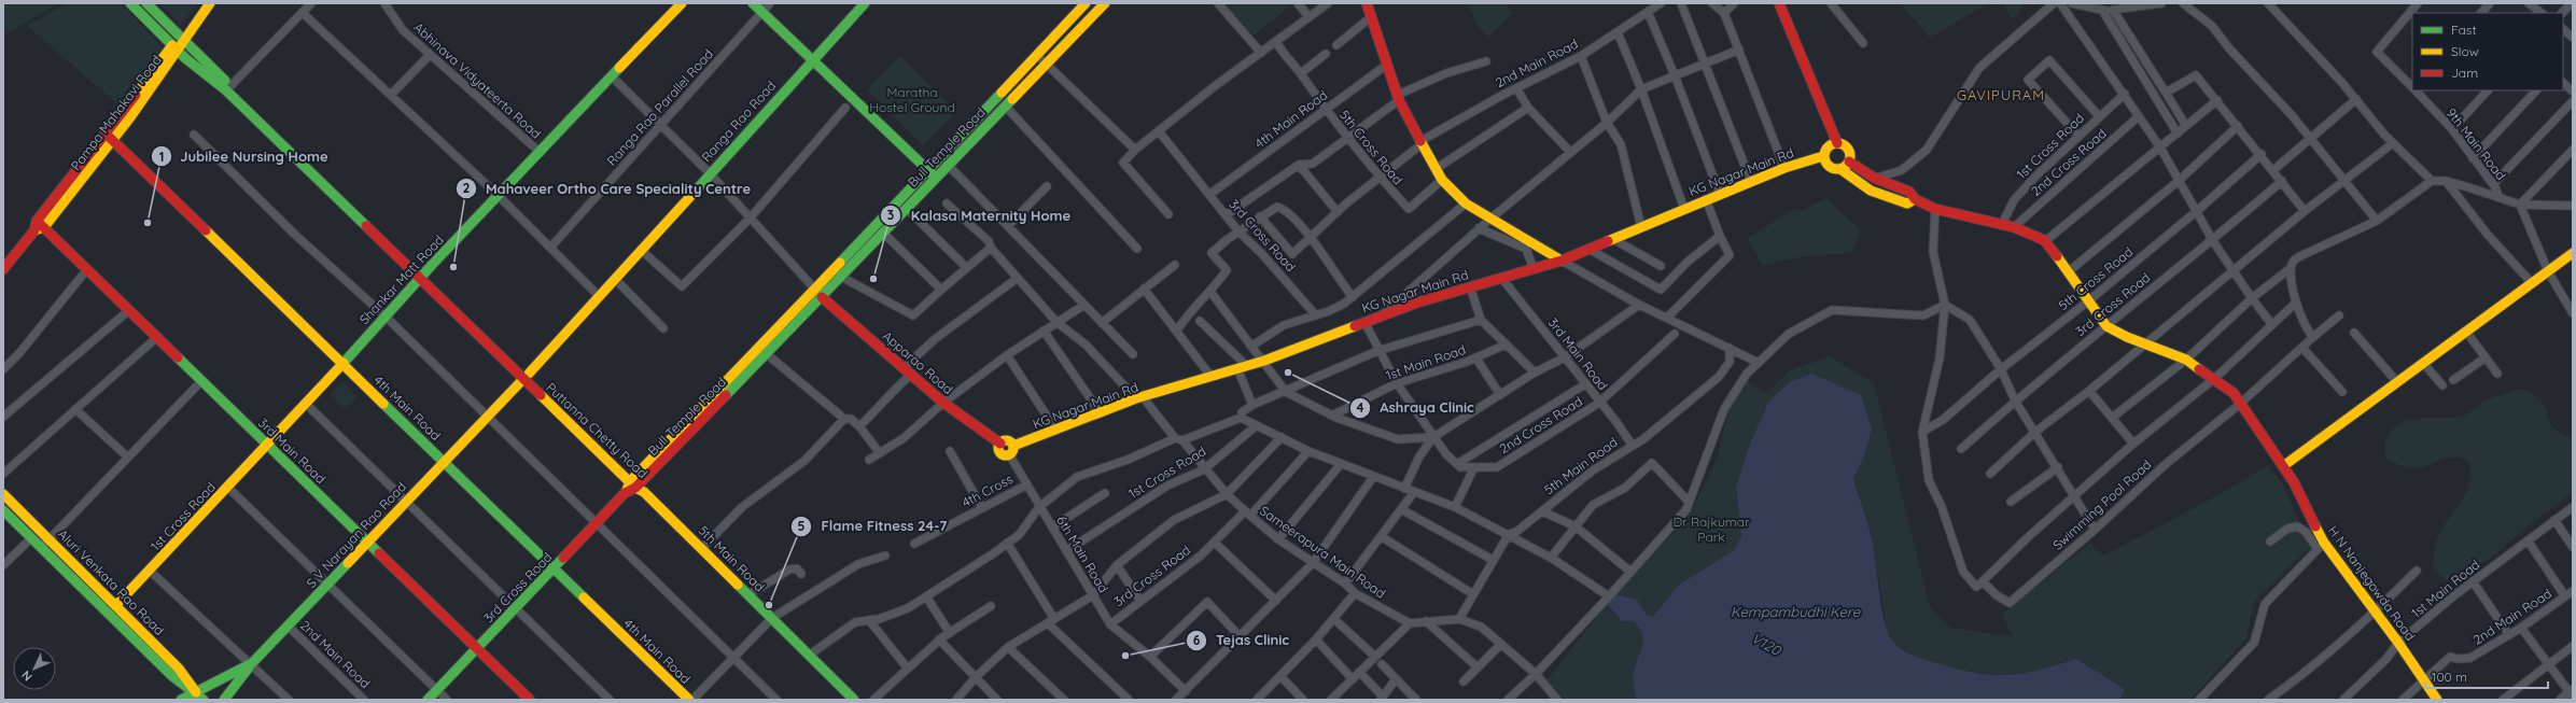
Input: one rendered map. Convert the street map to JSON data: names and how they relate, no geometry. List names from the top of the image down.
{
  "streets": {
    "street": [
      "2nd Main Road",
      "Abhinava Vidyateerta Road",
      "Ranga Rao Parallel Road",
      "Pampa Mahakavi Road",
      "4th Main Road",
      "Ranga Rao Road",
      "9th Main Road",
      "1st Cross Road",
      "Bull Temple Road",
      "5th Cross Road",
      "2nd Cross Road",
      "KG Nagar Main Rd",
      "3rd Cross Road",
      "Shankar Matt Road",
      "3rd Main Road",
      "Apparao Road",
      "1st Main Road",
      "Puttanna Chetty Road",
      "5th Main Road",
      "4th Cross",
      "Swimming Pool Road",
      "S V Narayan Rao Road",
      "Sameerapura Main Road",
      "6th Main Road",
      "Aluri Venkata Rao Road",
      "H N Nanjegowda Road"
    ]
  },
  "crossings": [
    ["2nd Main Road", "5th Cross Road"],
    ["2nd Main Road", "S V Narayan Rao Road"],
    ["2nd Main Road", "H N Nanjegowda Road"],
    ["Abhinava Vidyateerta Road", "Shankar Matt Road"],
    ["Pampa Mahakavi Road", "4th Main Road"],
    ["Pampa Mahakavi Road", "3rd Main Road"],
    ["Pampa Mahakavi Road", "Puttanna Chetty Road"],
    ["4th Main Road", "5th Cross Road"],
    ["4th Main Road", "3rd Cross Road"],
    ["4th Main Road", "Shankar Matt Road"],
    ["4th Main Road", "S V Narayan Rao Road"],
    ["Ranga Rao Road", "Puttanna Chetty Road"],
    ["Ranga Rao Road", "S V Narayan Rao Road"],
    ["1st Cross Road", "Shankar Matt Road"],
    ["1st Cross Road", "3rd Main Road"],
    ["1st Cross Road", "Sameerapura Main Road"],
    ["1st Cross Road", "6th Main Road"],
    ["1st Cross Road", "Aluri Venkata Rao Road"],
    ["1st Cross Road", "H N Nanjegowda Road"],
    ["Bull Temple Road", "3rd Cross Road"],
    ["Bull Temple Road", "Apparao Road"],
    ["Bull Temple Road", "Puttanna Chetty Road"],
    ["Bull Temple Road", "5th Main Road"],
    ["5th Cross Road", "H N Nanjegowda Road"],
    ["2nd Cross Road", "3rd Main Road"],
    ["2nd Cross Road", "H N Nanjegowda Road"],
    ["KG Nagar Main Rd", "3rd Main Road"],
    ["KG Nagar Main Rd", "Apparao Road"],
    ["KG Nagar Main Rd", "Sameerapura Main Road"],
    ["KG Nagar Main Rd", "6th Main Road"],
    ["KG Nagar Main Rd", "H N Nanjegowda Road"],
    ["3rd Cross Road", "3rd Main Road"],
    ["3rd Cross Road", "Sameerapura Main Road"],
    ["3rd Cross Road", "6th Main Road"],
    ["3rd Cross Road", "H N Nanjegowda Road"],
    ["Shankar Matt Road", "3rd Main Road"],
    ["Shankar Matt Road", "Puttanna Chetty Road"],
    ["3rd Main Road", "5th Main Road"],
    ["3rd Main Road", "S V Narayan Rao Road"],
    ["Apparao Road", "6th Main Road"],
    ["1st Main Road", "H N Nanjegowda Road"],
    ["Puttanna Chetty Road", "5th Main Road"],
    ["Puttanna Chetty Road", "S V Narayan Rao Road"],
    ["4th Cross", "6th Main Road"],
    ["Swimming Pool Road", "H N Nanjegowda Road"],
    ["S V Narayan Rao Road", "Aluri Venkata Rao Road"]
  ],
  "districts": ["GAVIPURAM"],
  "water": ["Kempambudhi Kere", "V120"],
  "parks": ["Maratha Hostel Ground", "Dr Rajkumar Park"],
  "places": [
    "Jubilee Nursing Home",
    "Mahaveer Ortho Care Speciality Centre",
    "Kalasa Maternity Home",
    "Ashraya Clinic",
    "Flame Fitness 24-7",
    "Tejas Clinic"
  ],
  "legend": ["Fast", "Slow", "Jam"],
  "scale_bar": "100 m",
  "north": "bottom left"
}
